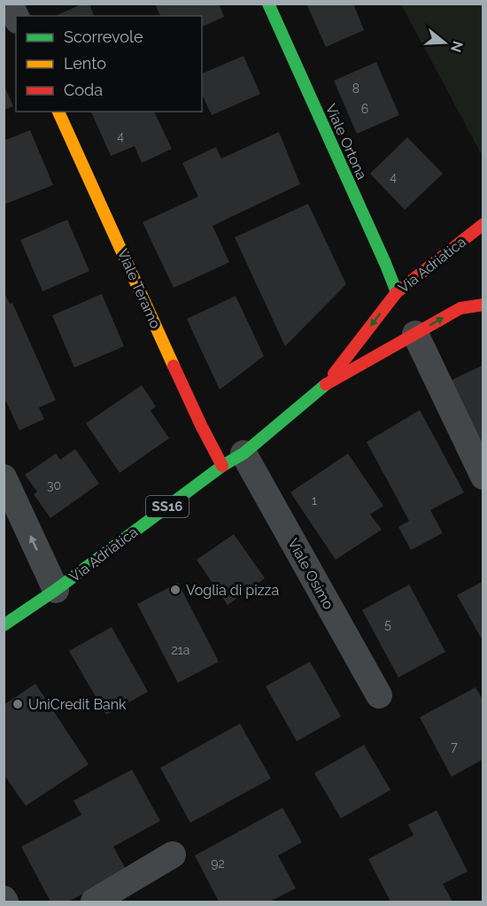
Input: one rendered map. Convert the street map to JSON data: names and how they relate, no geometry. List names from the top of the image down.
{
  "streets": {
    "main road": [
      "Viale Ortona",
      "Via Adriatica",
      "Viale Teramo",
      "SS16"
    ],
    "street": ["Viale Osimo"]
  },
  "crossings": [
    ["Viale Ortona", "Via Adriatica"],
    ["Via Adriatica", "Viale Teramo"],
    ["Via Adriatica", "Viale Osimo"],
    ["Viale Teramo", "Viale Osimo"]
  ],
  "places": ["Voglia di pizza", "UniCredit Bank"],
  "house_numbers": [
    "8",
    "6",
    "4",
    "4",
    "30",
    "1",
    "5",
    "21a",
    "7",
    "92"
  ],
  "legend": ["Scorrevole", "Lento", "Coda"],
  "north": "right"
}
